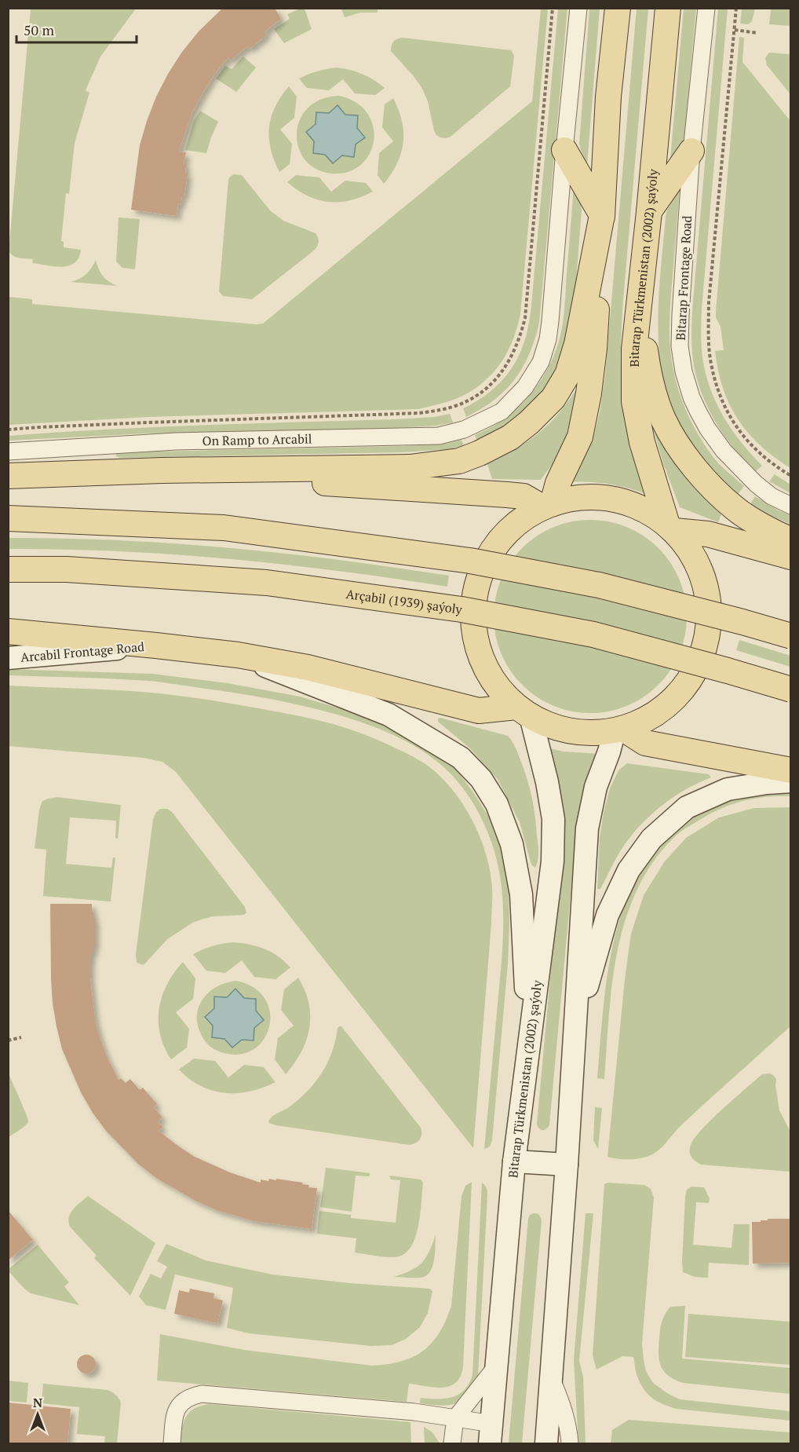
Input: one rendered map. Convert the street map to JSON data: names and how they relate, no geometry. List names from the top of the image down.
{
  "streets": {
    "main road": ["Bitarap Türkmenistan (2002) şaýoly", "Arçabil (1939) şaýoly", "Arcabil Frontage Road"],
    "street": ["Bitarap Frontage Road", "On Ramp to Arcabil"]
  },
  "scale_bar": "50 m",
  "north": "top"
}
